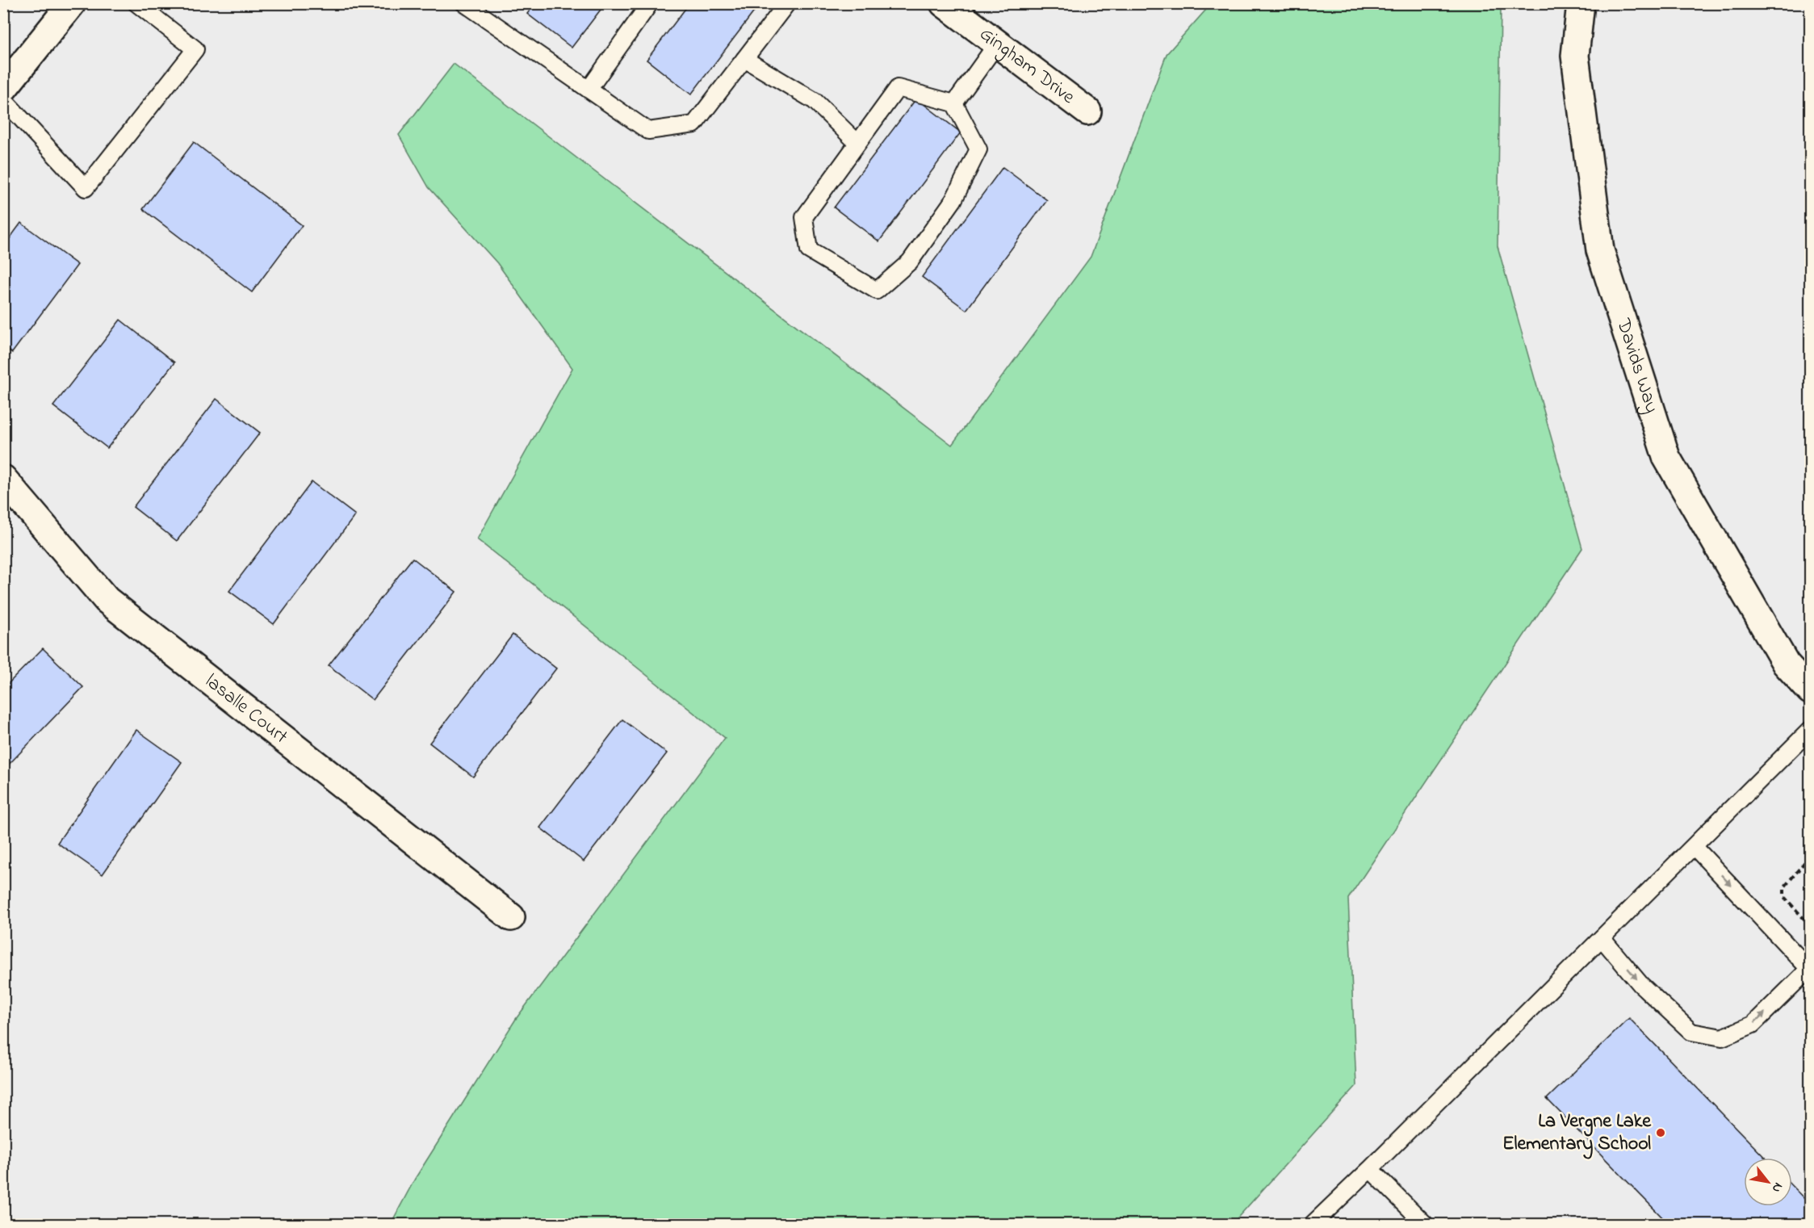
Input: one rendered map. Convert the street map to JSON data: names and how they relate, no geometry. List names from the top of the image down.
{
  "streets": {
    "street": ["Gingham Drive", "Davids Way", "lasalle Court"]
  },
  "places": ["La Vergne Lake Elementary School"],
  "north": "bottom right"
}
